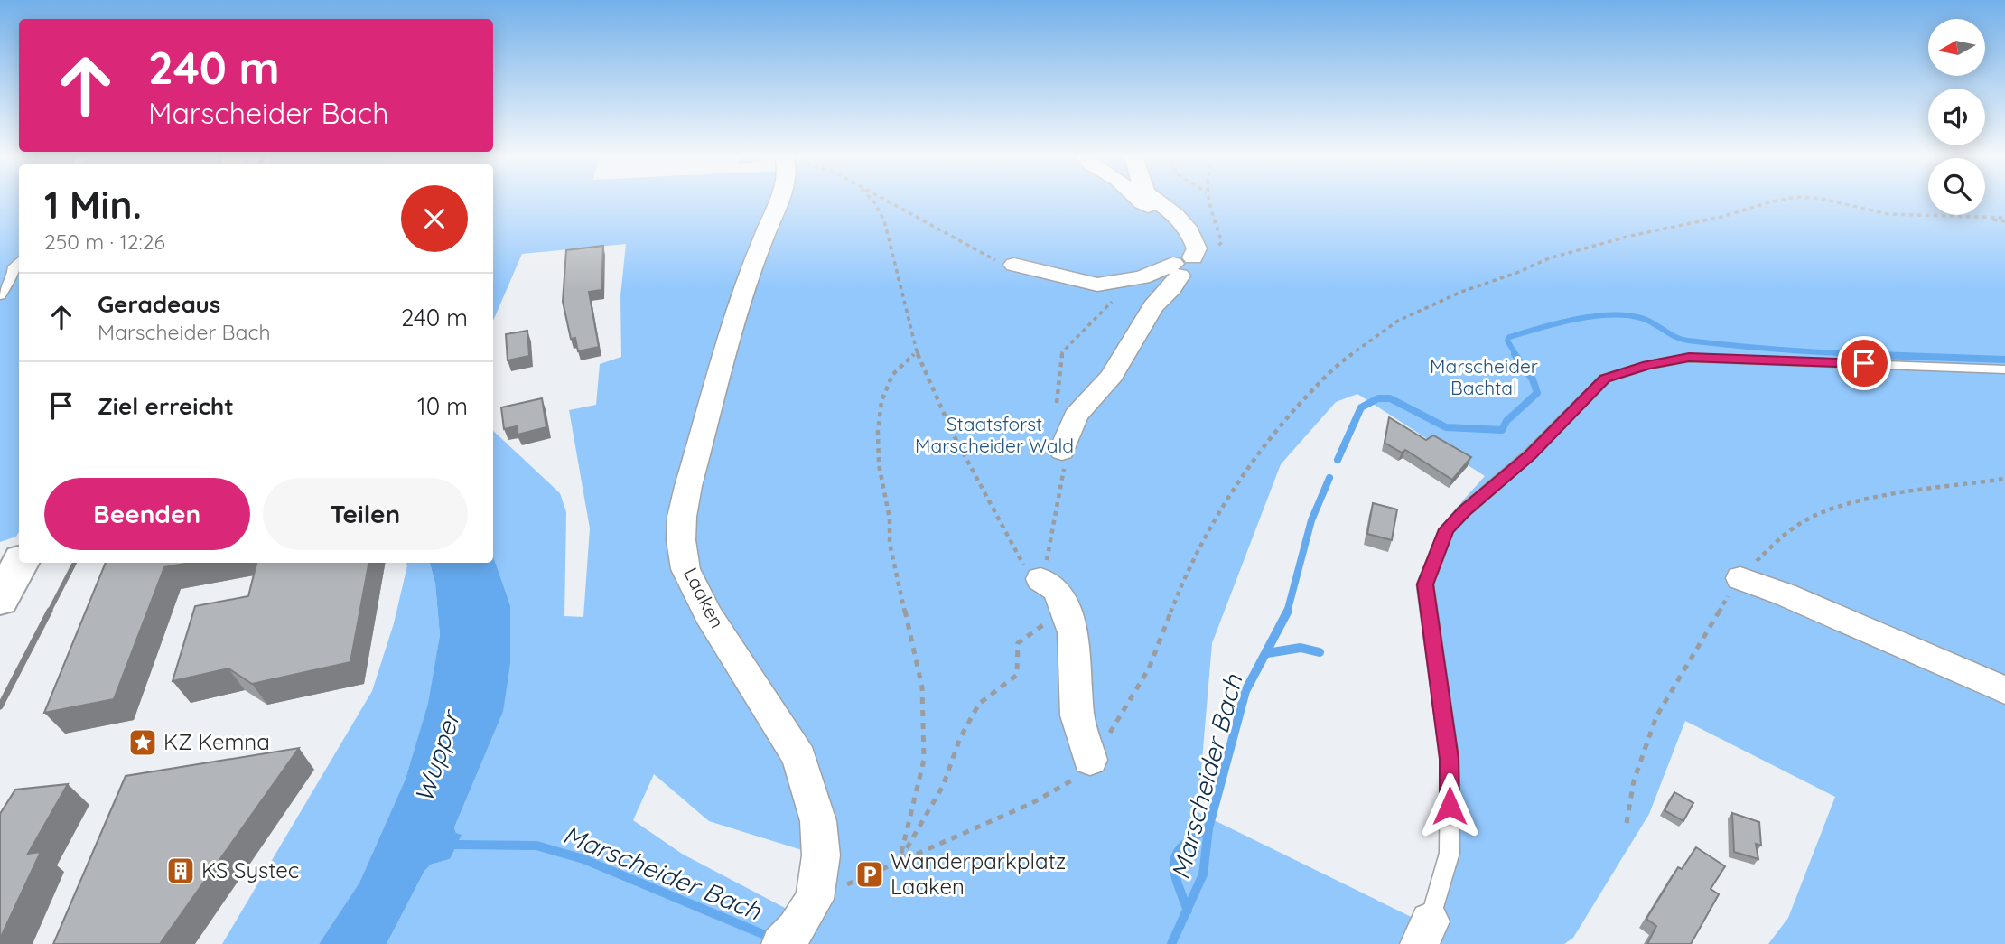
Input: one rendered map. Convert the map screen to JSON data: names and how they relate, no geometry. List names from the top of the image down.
{
  "streets": {
    "street": ["Laaken"]
  },
  "water": ["Wupper", "Marscheider Bach"],
  "parks": ["Marscheider Bachtal", "Staatsforst Marscheider Wald"],
  "places": {
    "place": ["KZ Kemna"],
    "building": ["KS Systec"],
    "parking": ["Wanderparkplatz Laaken"]
  },
  "north": "left",
  "page": {
    "turn": ["240 m", "Marscheider Bach"],
    "heading": ["1 Min.", "250 m · 12:26"],
    "list": [
      {
        "name": "Geradeaus",
        "note": "Marscheider Bach",
        "value": "240 m"
      },
      {
        "name": "Ziel erreicht",
        "value": "10 m"
      }
    ],
    "buttons": ["Beenden", "Teilen"]
  }
}
